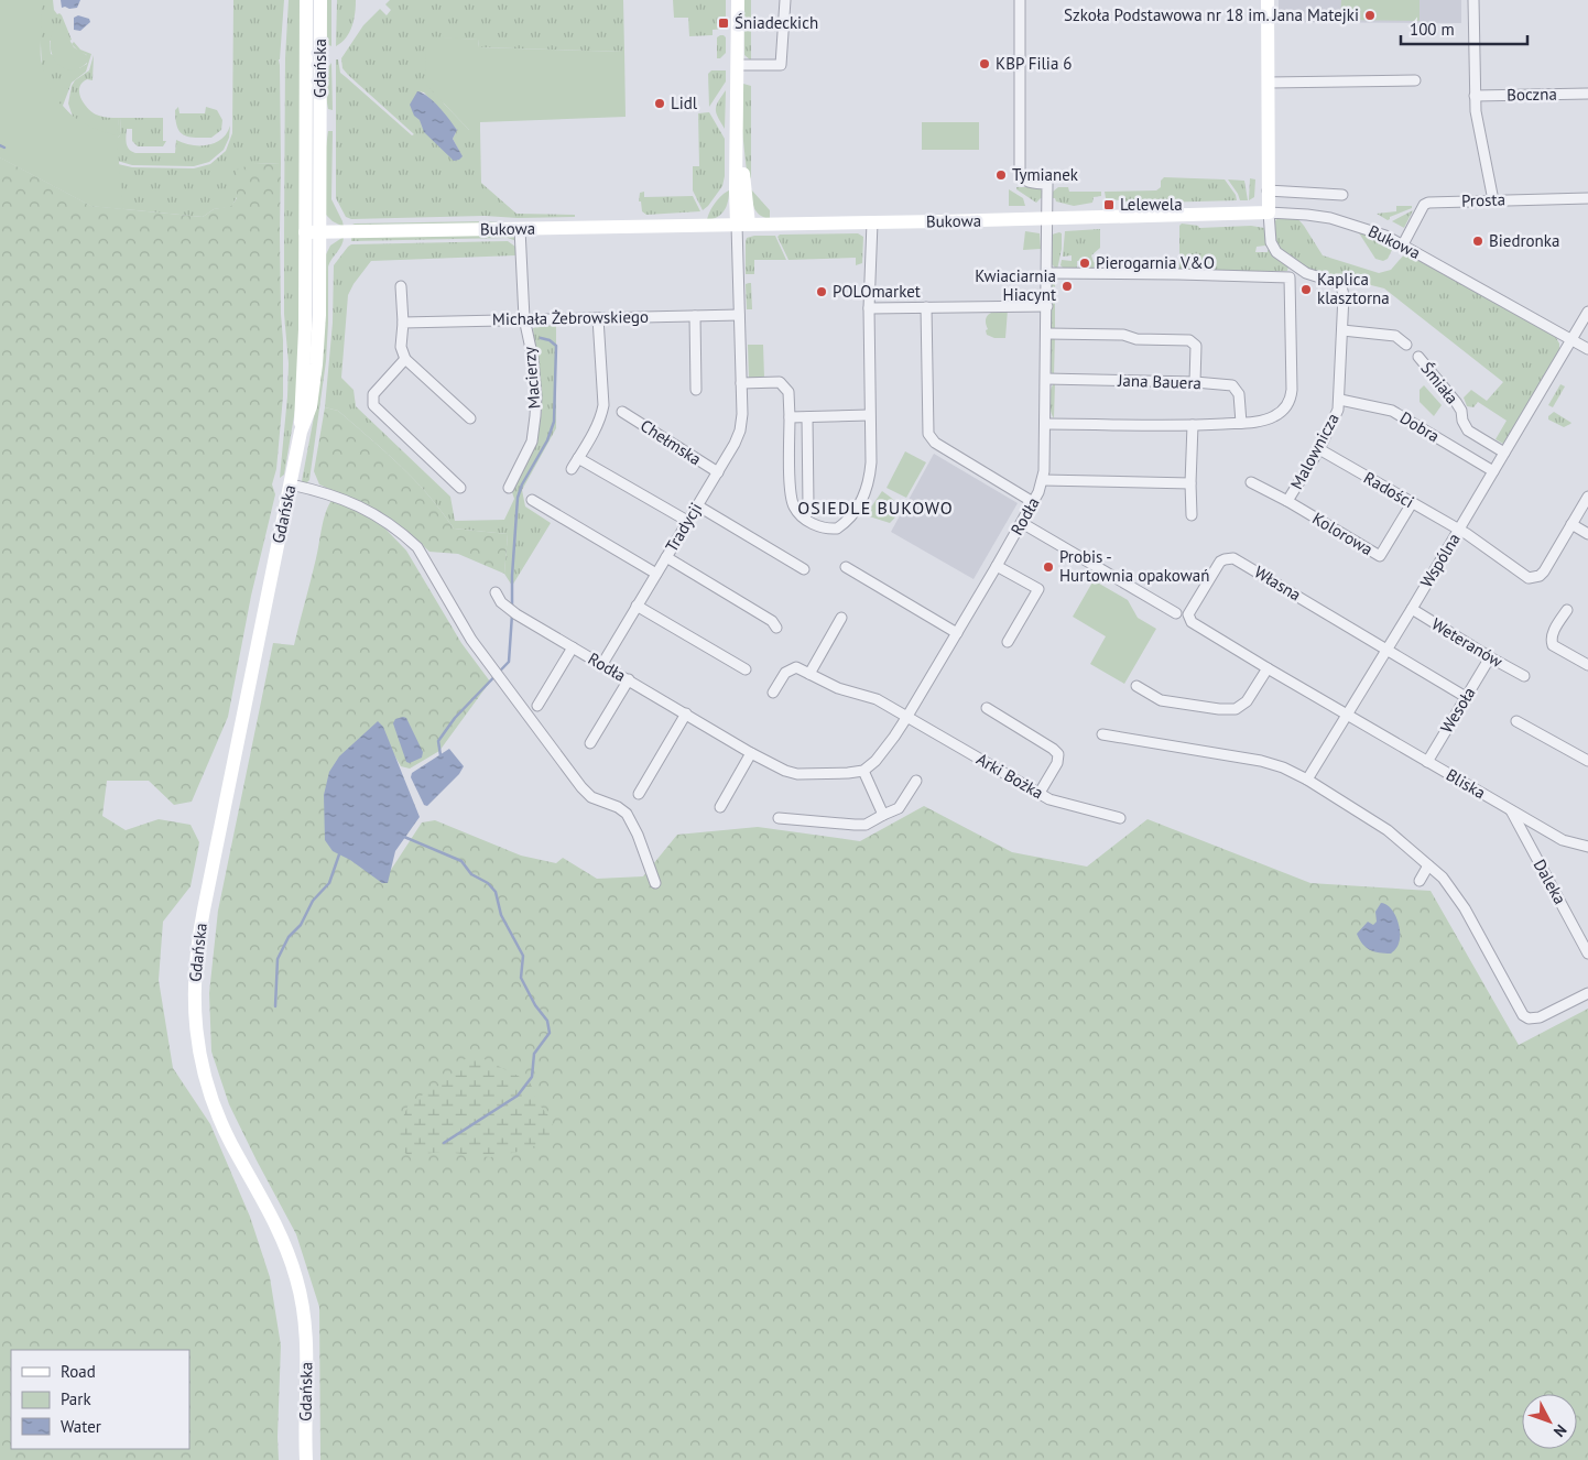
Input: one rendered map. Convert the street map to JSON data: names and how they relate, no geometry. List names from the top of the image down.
{
  "streets": {
    "main road": ["Gdańska", "Bukowa"],
    "street": [
      "Boczna",
      "Prosta",
      "Michała Żebrowskiego",
      "Macierzy",
      "Jana Bauera",
      "Śmiała",
      "Dobra",
      "Chełmska",
      "Malownicza",
      "Radości",
      "Rodła",
      "Tradycji",
      "Kolorowa",
      "Wspólna",
      "Własna",
      "Weteranów",
      "Wesoła",
      "Arki Bożka",
      "Bliska",
      "Daleka"
    ]
  },
  "crossings": [
    ["Gdańska", "Bukowa"],
    ["Prosta", "Bukowa"],
    ["Bukowa", "Macierzy"],
    ["Bukowa", "Malownicza"],
    ["Bukowa", "Rodła"],
    ["Bukowa", "Tradycji"],
    ["Bukowa", "Wspólna"],
    ["Michała Żebrowskiego", "Macierzy"],
    ["Michała Żebrowskiego", "Tradycji"],
    ["Jana Bauera", "Rodła"],
    ["Śmiała", "Wspólna"],
    ["Dobra", "Malownicza"],
    ["Dobra", "Wspólna"],
    ["Chełmska", "Tradycji"],
    ["Malownicza", "Radości"],
    ["Malownicza", "Kolorowa"],
    ["Radości", "Kolorowa"],
    ["Radości", "Wspólna"],
    ["Rodła", "Tradycji"],
    ["Rodła", "Arki Bożka"],
    ["Wspólna", "Własna"],
    ["Wspólna", "Weteranów"],
    ["Wspólna", "Bliska"],
    ["Własna", "Wesoła"],
    ["Własna", "Bliska"],
    ["Weteranów", "Wesoła"],
    ["Wesoła", "Bliska"],
    ["Bliska", "Daleka"]
  ],
  "districts": ["OSIEDLE BUKOWO"],
  "places": {
    "other": [
      "Szkoła Podstawowa nr 18 im. Jana Matejki",
      "KBP Filia 6",
      "Lidl",
      "Tymianek",
      "Biedronka",
      "Pierogarnia V&O",
      "Kwiaciarnia Hiacynt",
      "Kaplica klasztorna",
      "POLOmarket",
      "Probis - Hurtownia opakowań"
    ],
    "transit": ["Śniadeckich", "Lelewela"]
  },
  "legend": ["Road", "Park", "Water"],
  "scale_bar": "100 m",
  "north": "bottom right"
}
